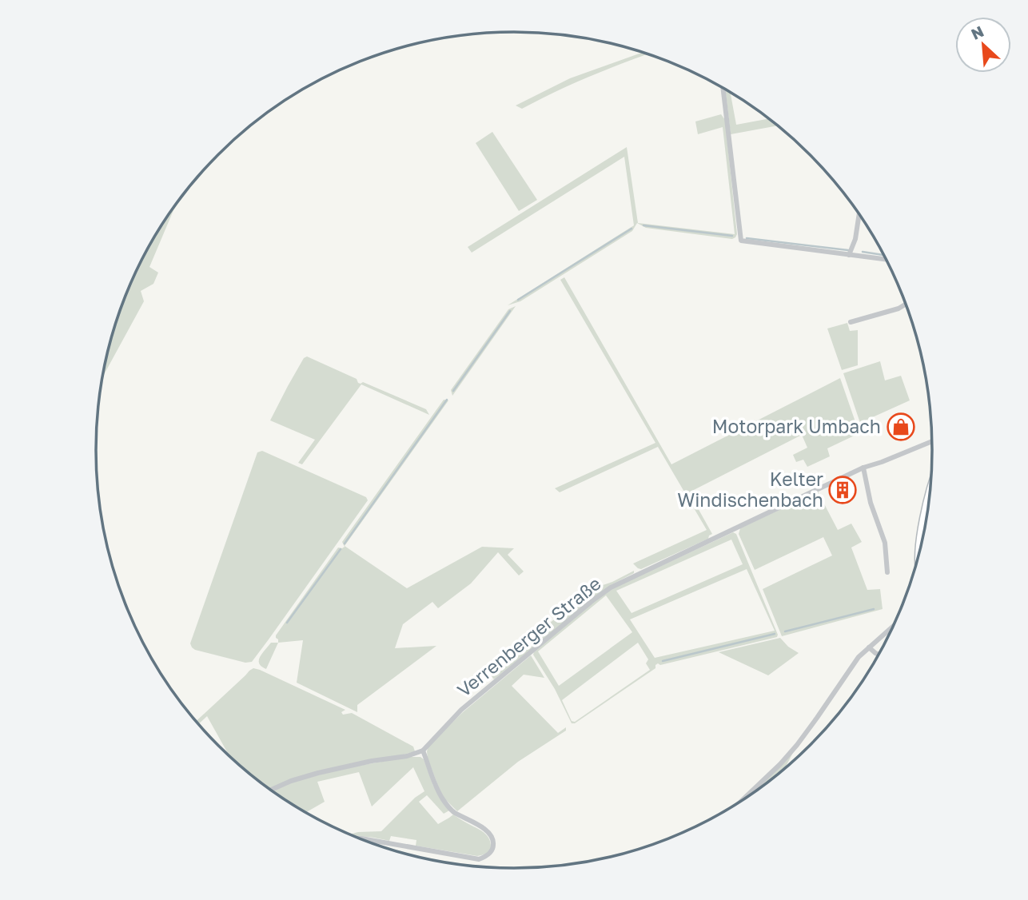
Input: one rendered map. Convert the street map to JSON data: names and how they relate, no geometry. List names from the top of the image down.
{
  "streets": {
    "street": ["Verrenberger Straße"]
  },
  "places": {
    "shop": ["Motorpark Umbach"],
    "building": ["Kelter Windischenbach"]
  },
  "north": "top left"
}
